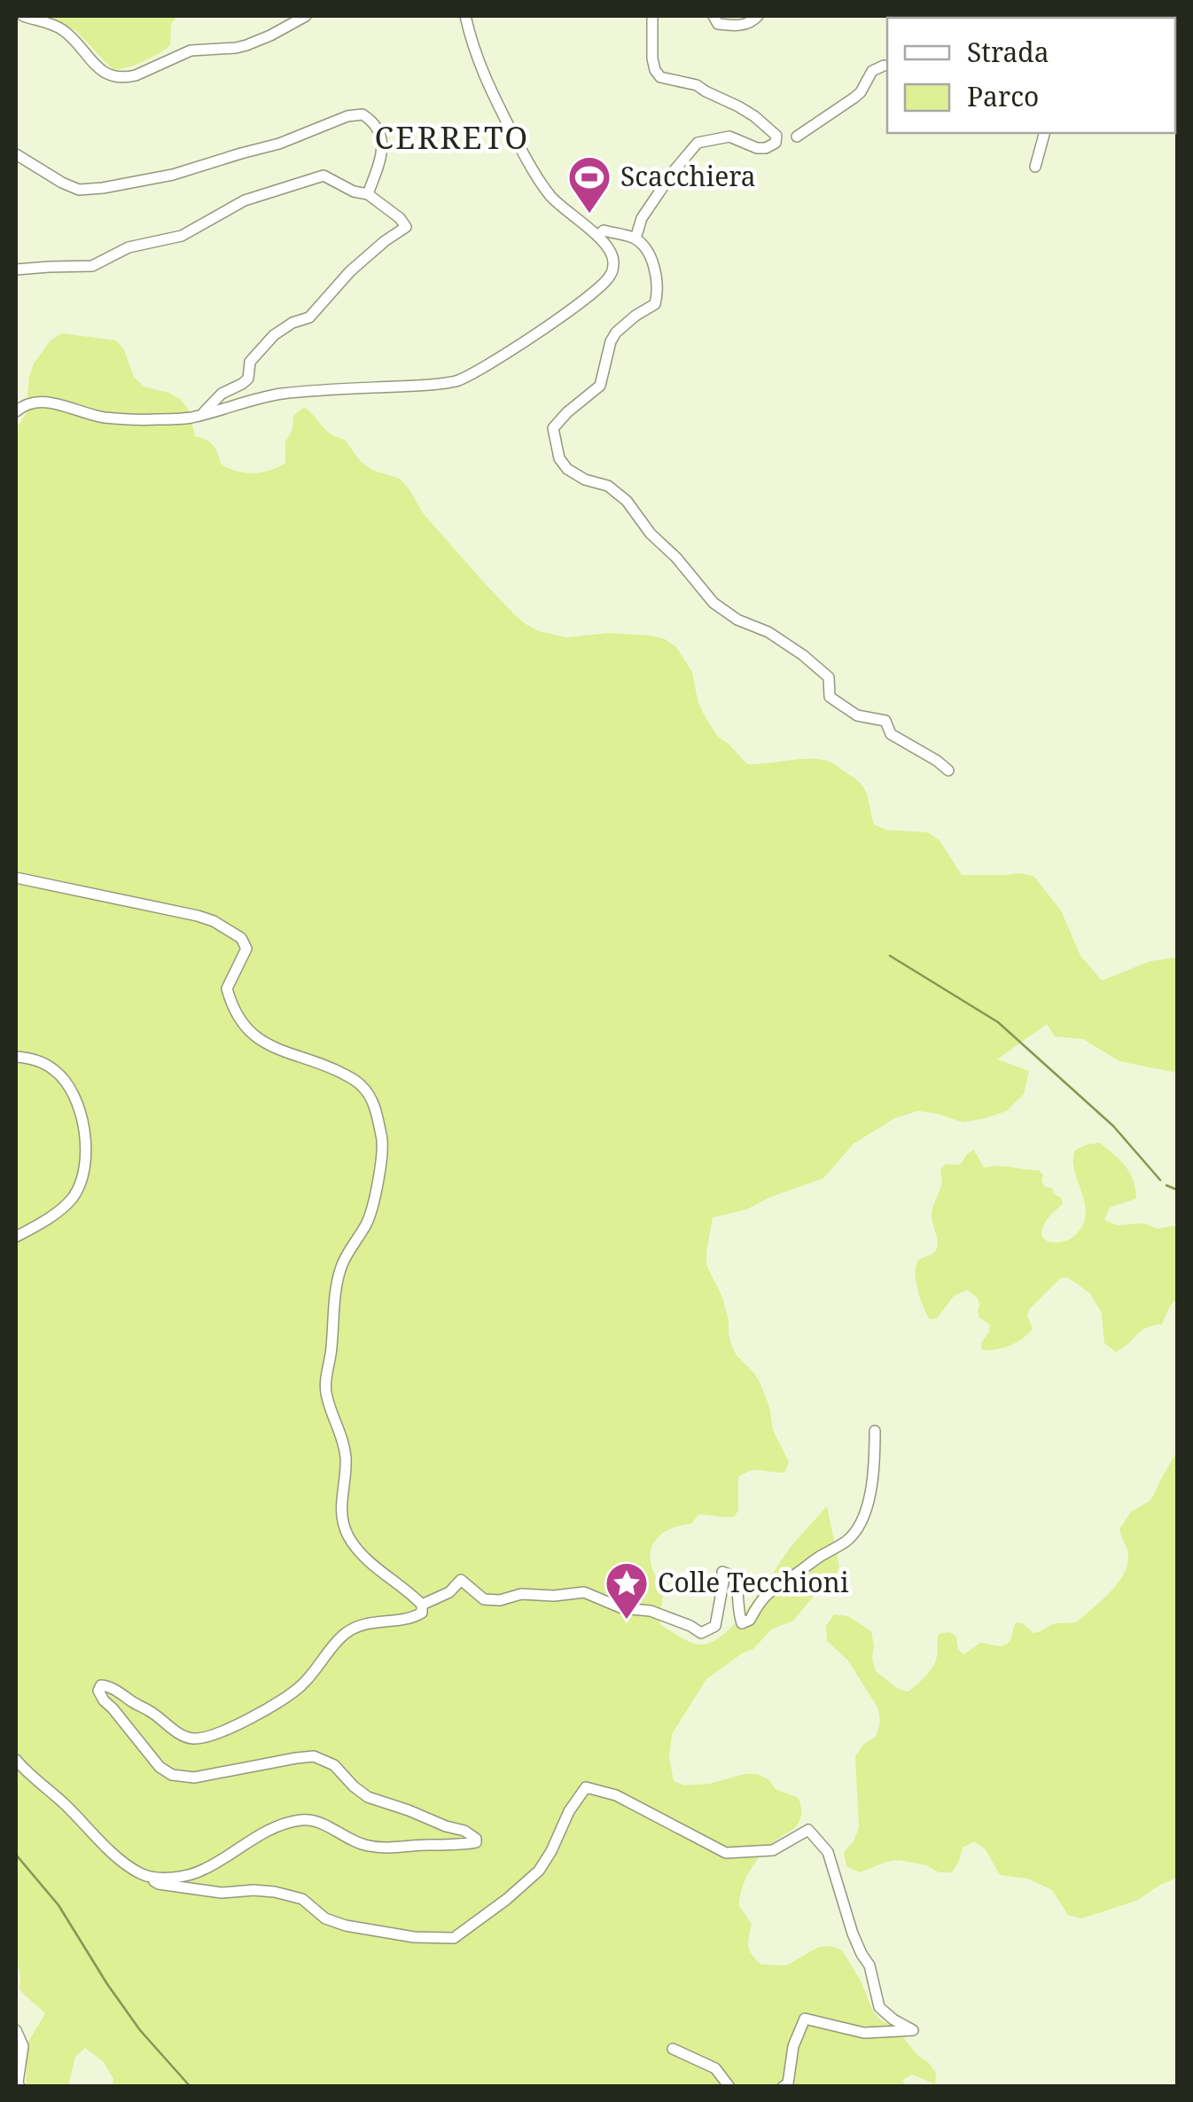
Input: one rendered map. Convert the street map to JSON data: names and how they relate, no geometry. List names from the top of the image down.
{
  "districts": ["CERRETO"],
  "places": {
    "sports": ["Scacchiera"],
    "place": ["Colle Tecchioni"]
  },
  "legend": ["Strada", "Parco"]
}
